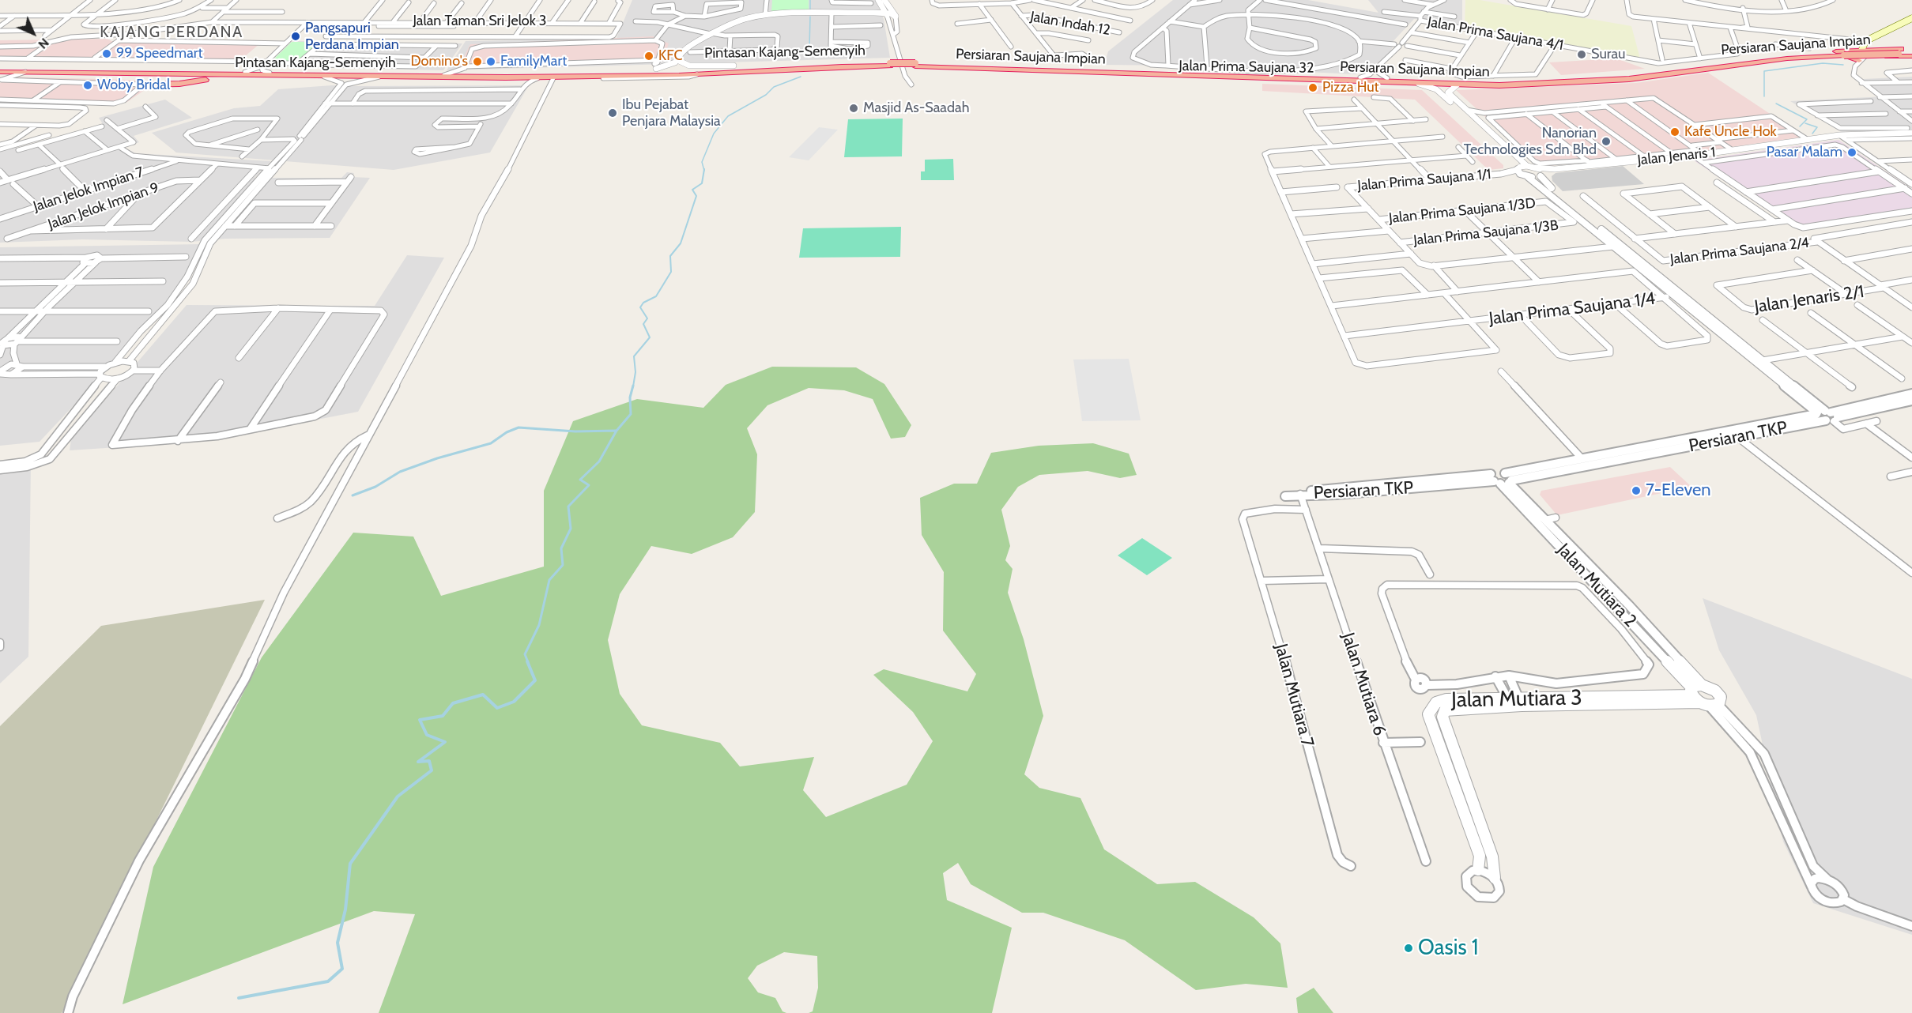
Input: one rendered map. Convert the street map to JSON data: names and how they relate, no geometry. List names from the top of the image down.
{
  "streets": {
    "highway": ["Persiaran Saujana Impian", "Pintasan Kajang-Semenyih"],
    "street": [
      "Jalan Taman Sri Jelok 3",
      "Jalan Indah 12",
      "Jalan Prima Saujana 4/1",
      "Jalan Prima Saujana 32",
      "Jalan Jenaris 1",
      "Jalan Prima Saujana 1/1",
      "Jalan Jelok Impian 7",
      "Jalan Jelok Impian 9",
      "Jalan Prima Saujana 1/3D",
      "Jalan Prima Saujana 1/3B",
      "Jalan Prima Saujana 2/4",
      "Jalan Jenaris 2/1",
      "Jalan Prima Saujana 1/4",
      "Persiaran TKP",
      "Jalan Mutiara 2",
      "Jalan Mutiara 6",
      "Jalan Mutiara 7",
      "Jalan Mutiara 3"
    ]
  },
  "crossings": [
    ["Persiaran Saujana Impian", "Pintasan Kajang-Semenyih"],
    ["Jalan Prima Saujana 1/3D", "Jalan Prima Saujana 1/3B"],
    ["Persiaran TKP", "Jalan Mutiara 2"],
    ["Persiaran TKP", "Jalan Mutiara 6"],
    ["Jalan Mutiara 2", "Jalan Mutiara 3"],
    ["Jalan Mutiara 6", "Jalan Mutiara 7"]
  ],
  "districts": ["KAJANG PERDANA"],
  "places": [
    "Pangsapuri Perdana Impian",
    "99 Speedmart",
    "Surau",
    "KFC",
    "Domino's",
    "FamilyMart",
    "Woby Bridal",
    "Pizza Hut",
    "Masjid As-Saadah",
    "Ibu Pejabat Penjara Malaysia",
    "Kafe Uncle Hok",
    "Nanorian Technologies Sdn Bhd",
    "Pasar Malam",
    "7-Eleven",
    "Oasis 1"
  ],
  "north": "bottom right"
}
